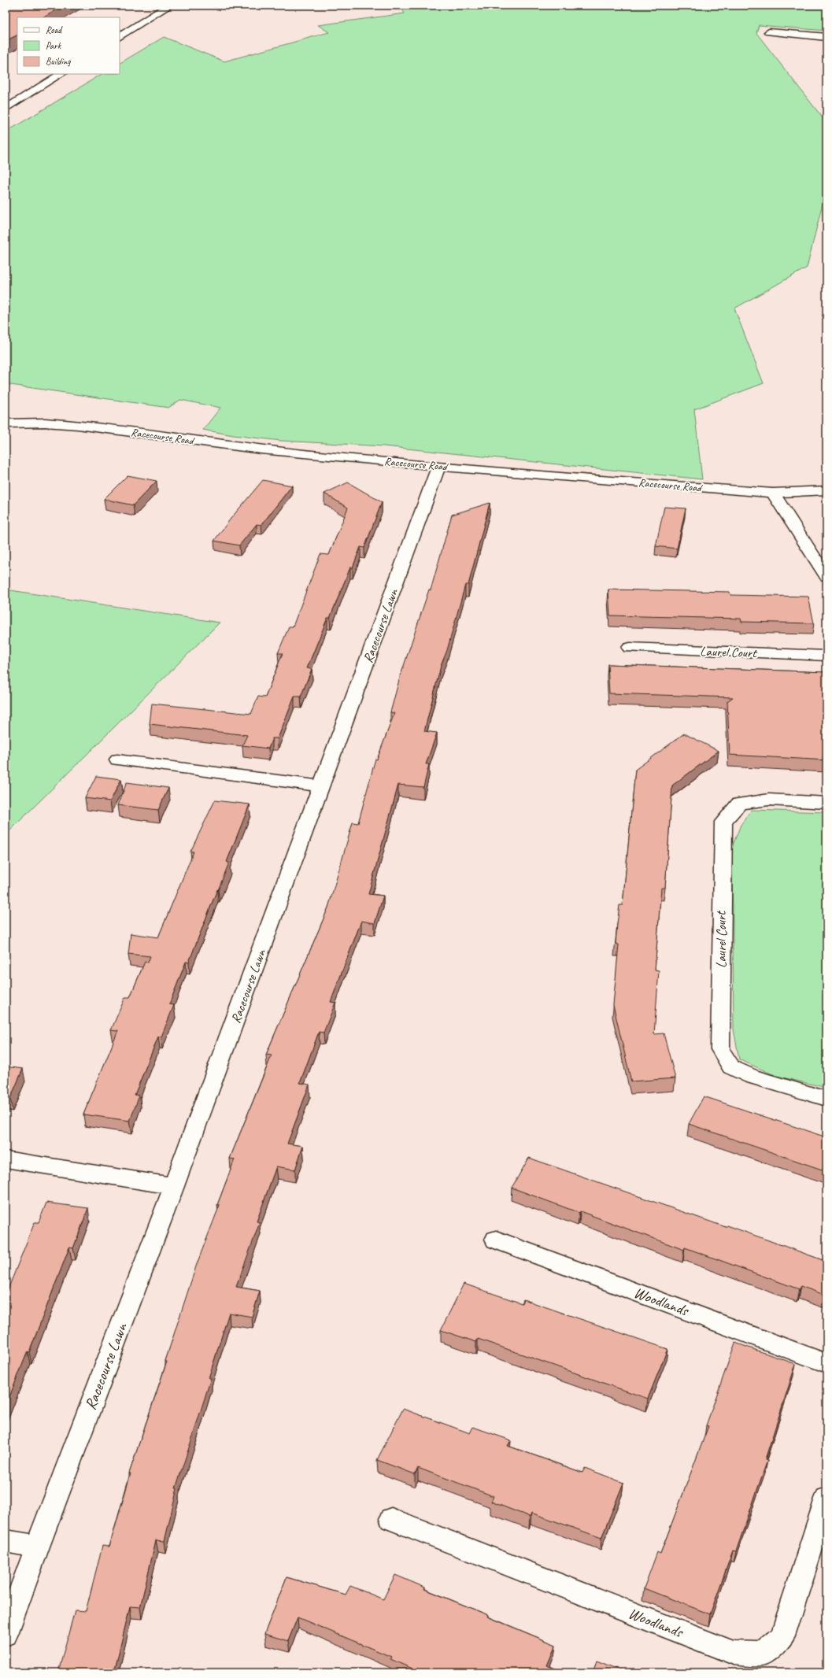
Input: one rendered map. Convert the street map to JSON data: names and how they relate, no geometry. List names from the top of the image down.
{
  "streets": {
    "street": [
      "Racecourse Road",
      "Racecourse Lawn",
      "Laurel Court",
      "Woodlands"
    ]
  },
  "crossings": [
    ["Racecourse Road", "Racecourse Lawn"]
  ],
  "legend": ["Road", "Park", "Building"]
}
